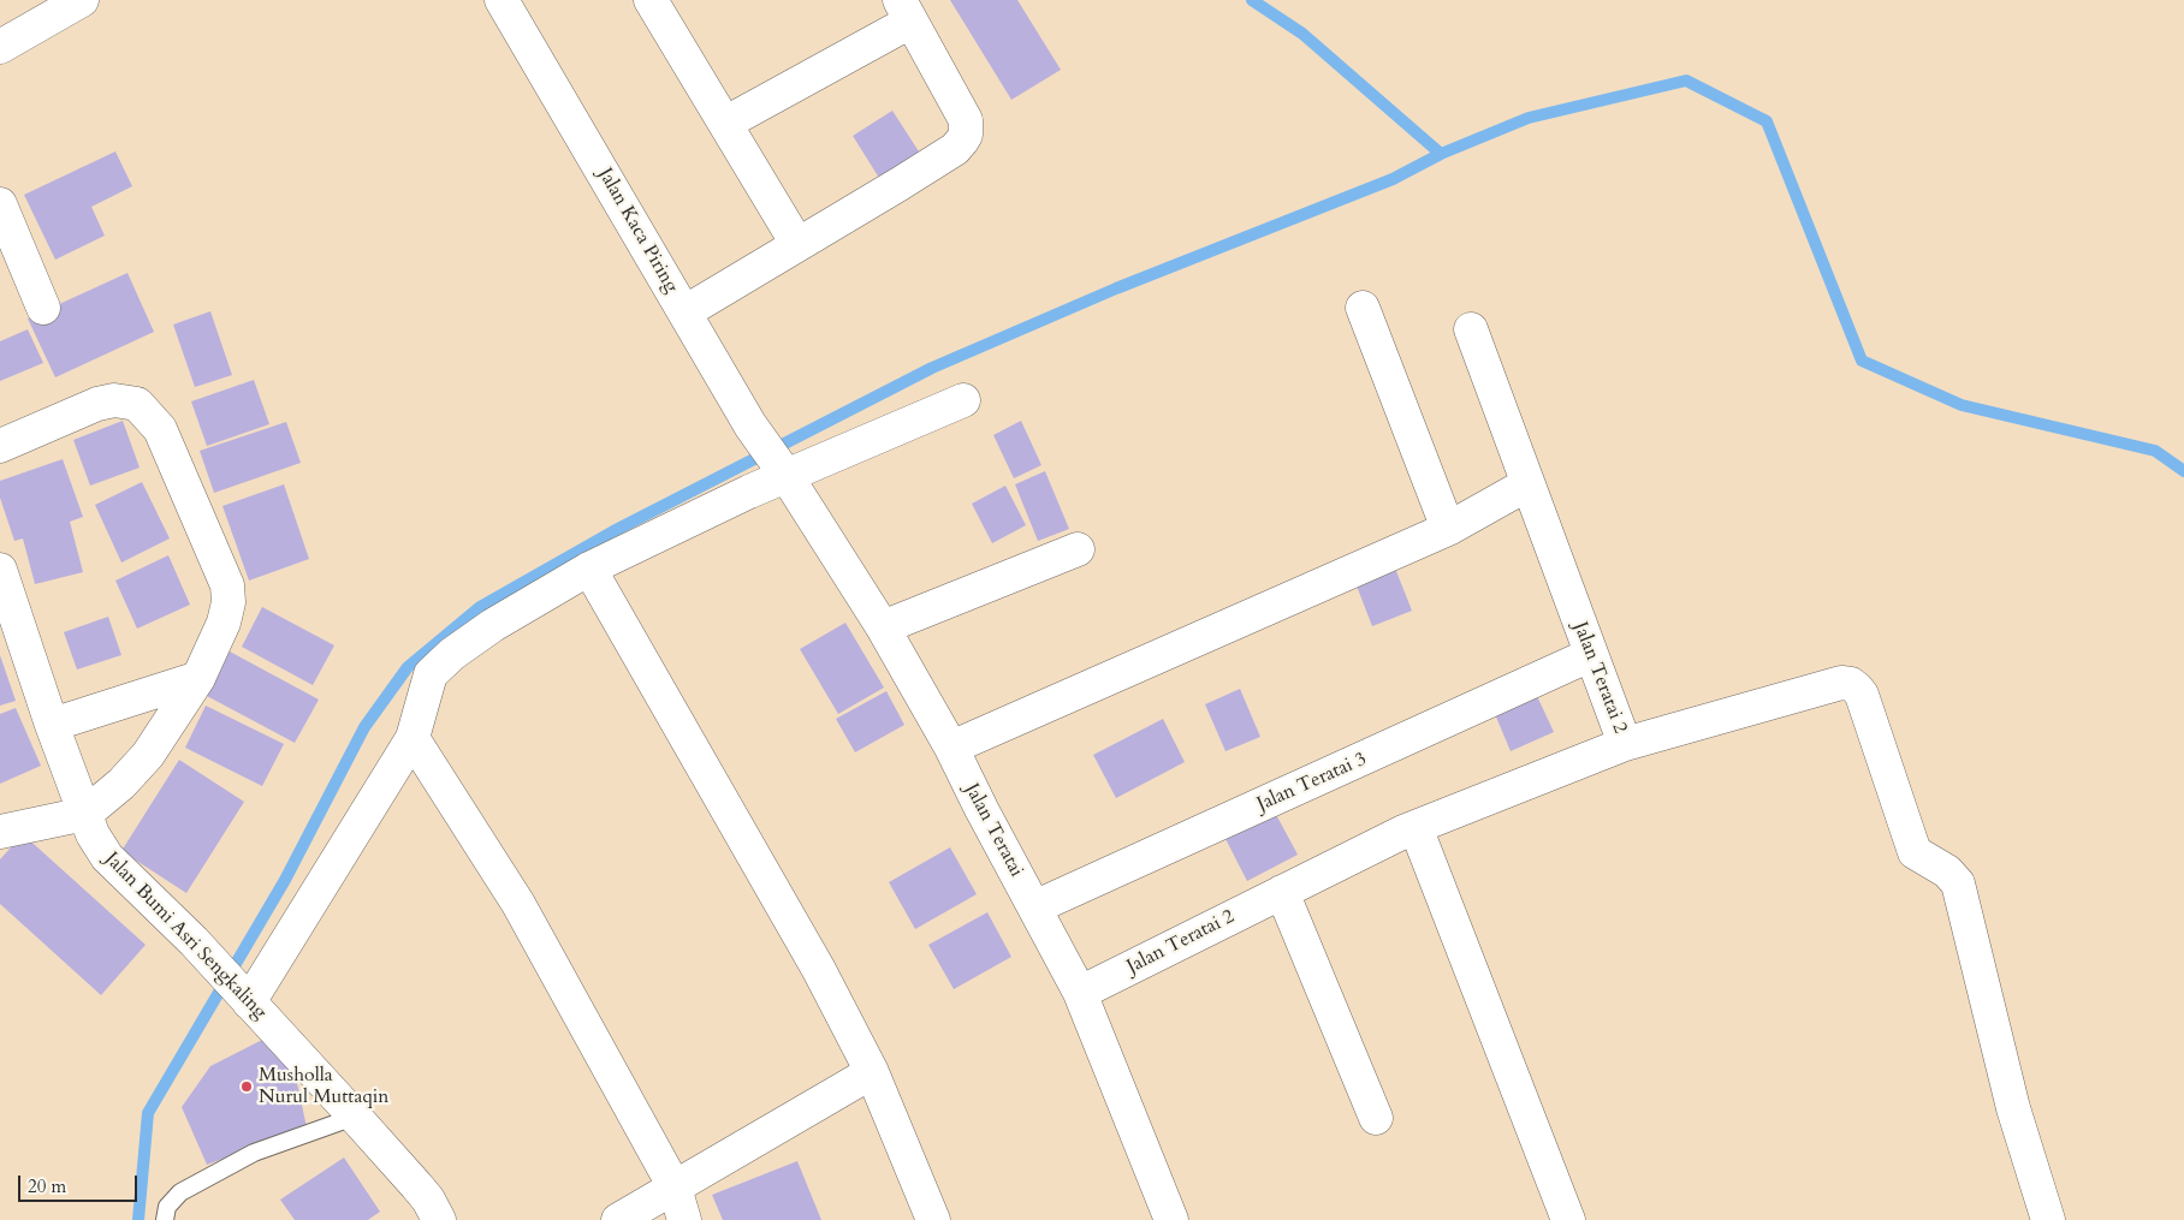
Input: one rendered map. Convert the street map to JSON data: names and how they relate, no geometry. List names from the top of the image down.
{
  "streets": {
    "street": [
      "Jalan Kaca Piring",
      "Jalan Teratai 2",
      "Jalan Teratai 3",
      "Jalan Teratai",
      "Jalan Bumi Asri Sengkaling"
    ]
  },
  "crossings": [
    ["Jalan Kaca Piring", "Jalan Teratai"],
    ["Jalan Teratai 2", "Jalan Teratai 3"],
    ["Jalan Teratai 2", "Jalan Teratai"],
    ["Jalan Teratai 3", "Jalan Teratai"]
  ],
  "places": ["Musholla Nurul Muttaqin"],
  "scale_bar": "20 m"
}
